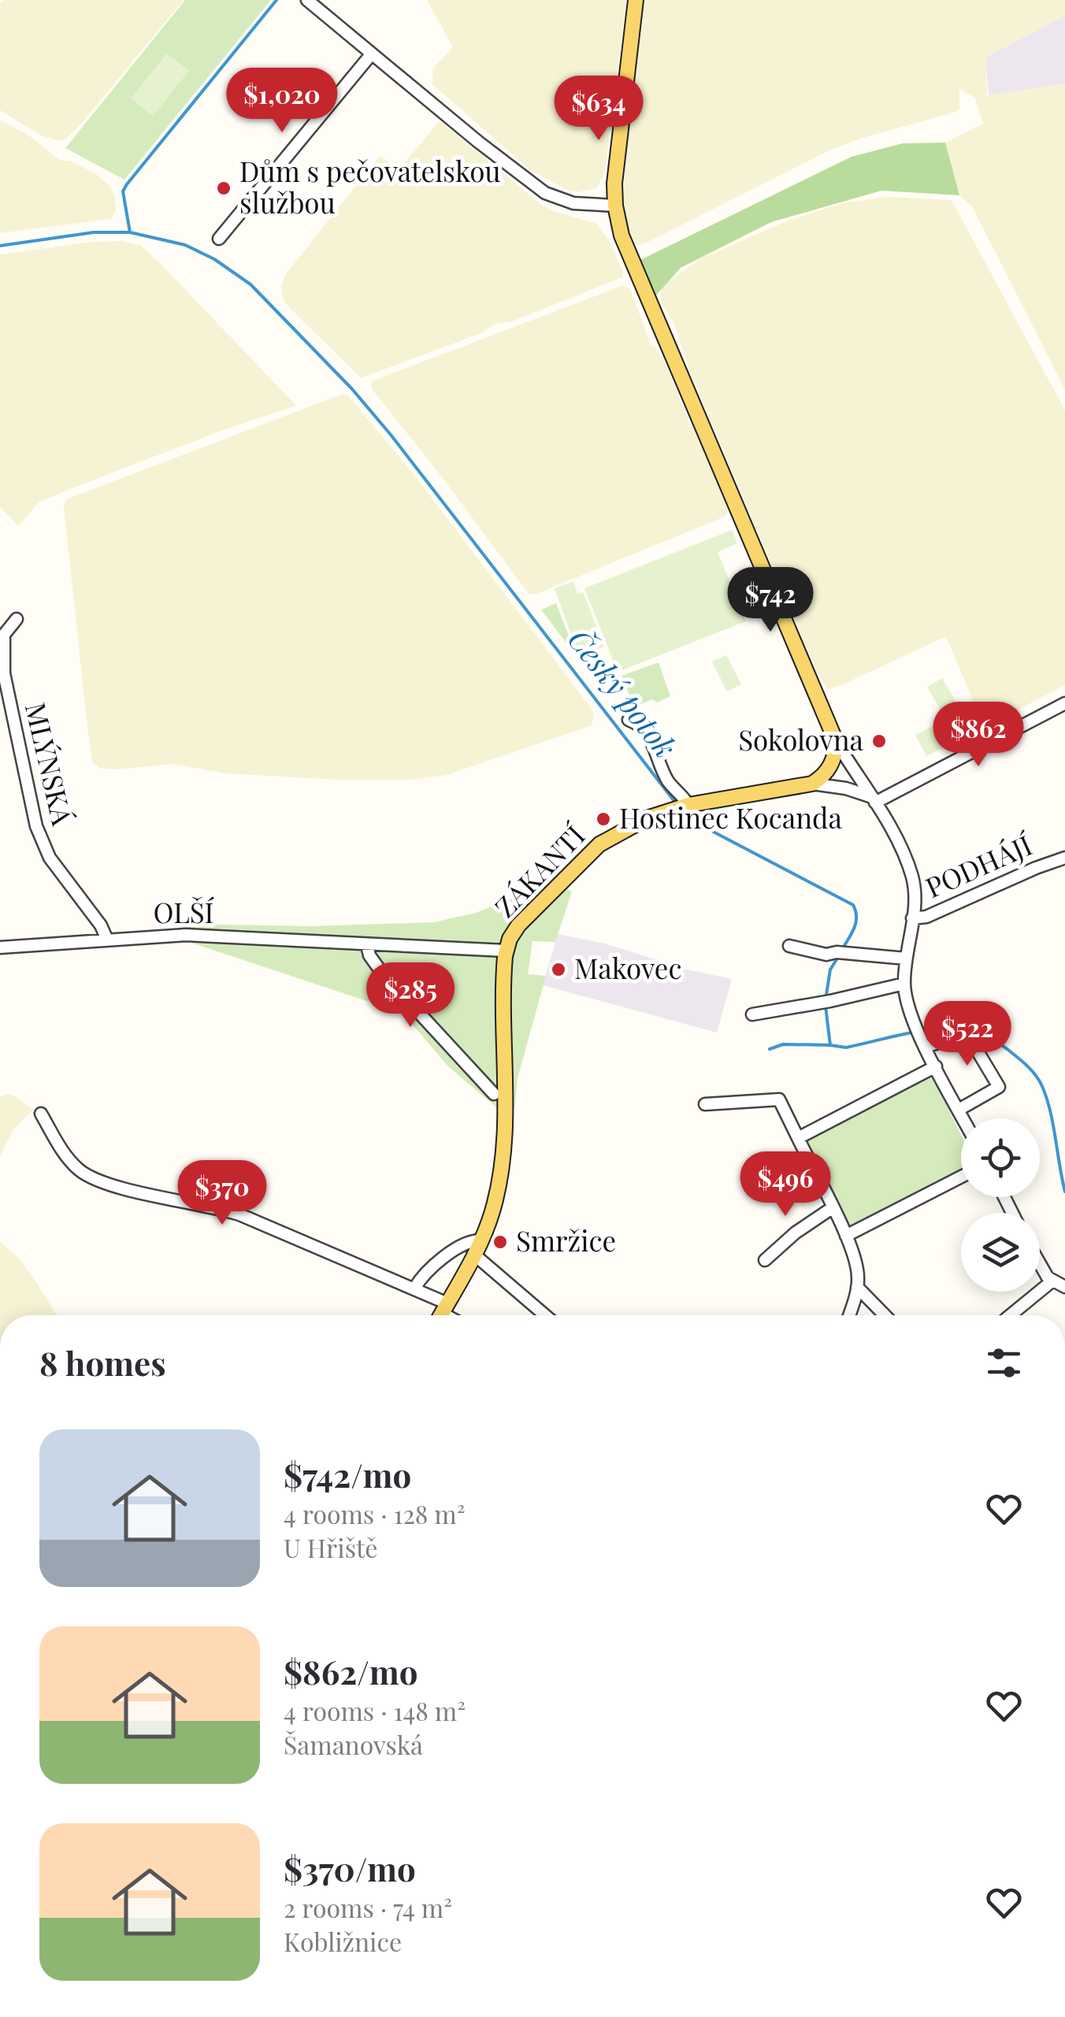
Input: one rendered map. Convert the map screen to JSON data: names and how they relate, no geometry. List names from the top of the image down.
{
  "streets": {
    "main road": ["ZÁKANTÍ"],
    "street": ["MLÝNSKÁ", "PODHÁJÍ", "OLŠÍ"]
  },
  "crossings": [
    ["MLÝNSKÁ", "OLŠÍ"],
    ["ZÁKANTÍ", "OLŠÍ"]
  ],
  "water": ["Český potok"],
  "places": [
    "Dům s pečovatelskou službou",
    "Sokolovna",
    "Hostinec Kocanda",
    "Makovec",
    "Smržice"
  ],
  "page": {
    "price": [
      "$1,020",
      "$634",
      "$742",
      "$862",
      "$285",
      "$522",
      "$496",
      "$370"
    ],
    "heading": "8 homes",
    "list": [
      {
        "name": "$742/mo",
        "note": "4 rooms · 128 m² · U Hřiště"
      },
      {
        "name": "$862/mo",
        "note": "4 rooms · 148 m² · Šamanovská"
      },
      {
        "name": "$370/mo",
        "note": "2 rooms · 74 m² · Kobližnice"
      }
    ]
  }
}
